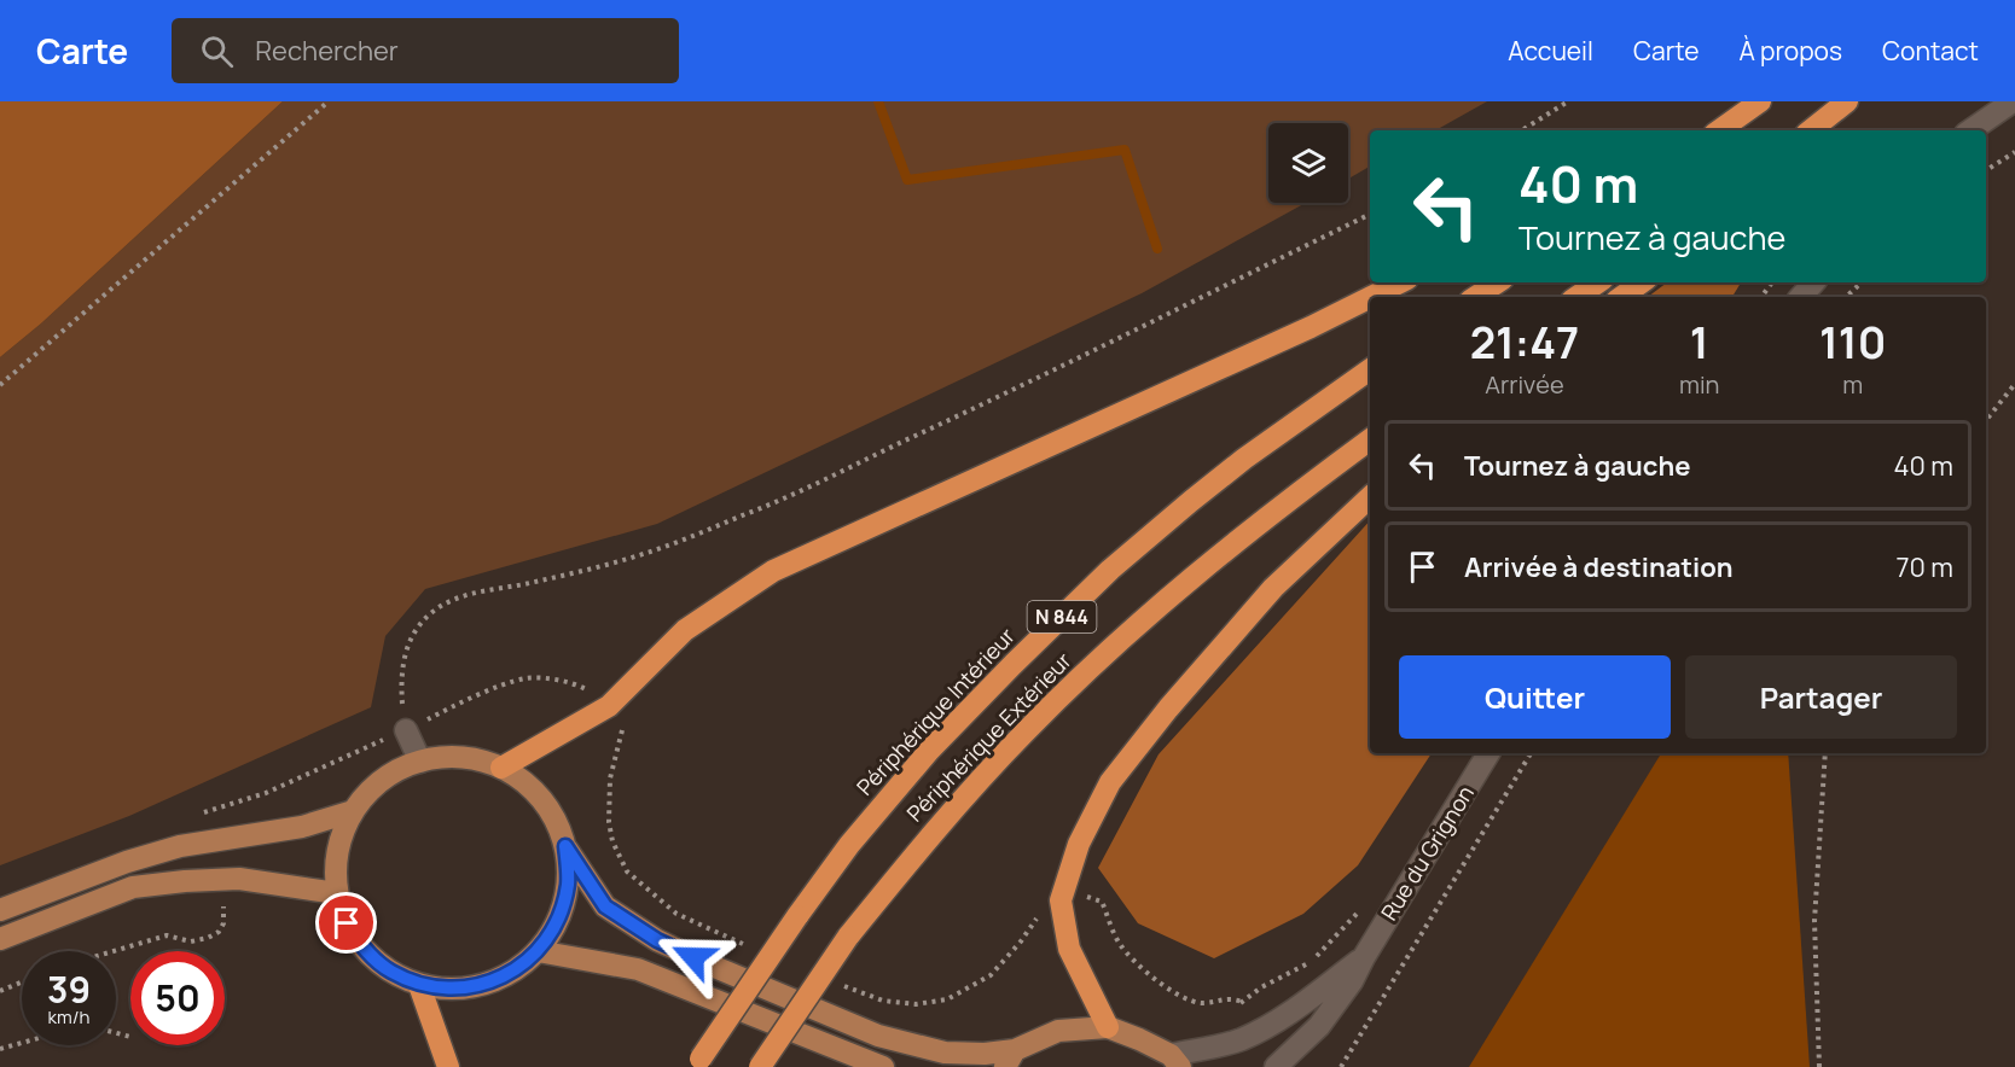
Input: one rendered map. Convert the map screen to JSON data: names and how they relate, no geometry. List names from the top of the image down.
{
  "streets": {
    "highway": ["N 844", "Périphérique Intérieur", "Périphérique Extérieur"],
    "street": ["Rue du Grignon"]
  },
  "page": {
    "header": "Carte",
    "search": "Rechercher",
    "nav": [
      "Accueil",
      "Carte",
      "À propos",
      "Contact"
    ],
    "turn": ["40 m", "Tournez à gauche"],
    "eta": [
      "21:47",
      "Arrivée",
      "1",
      "min",
      "110",
      "m"
    ],
    "list": [
      {
        "name": "Tournez à gauche",
        "value": "40 m"
      },
      {
        "name": "Arrivée à destination",
        "value": "70 m"
      }
    ],
    "buttons": ["Quitter", "Partager"],
    "speed": "39 km/h",
    "limit": "50"
  }
}
